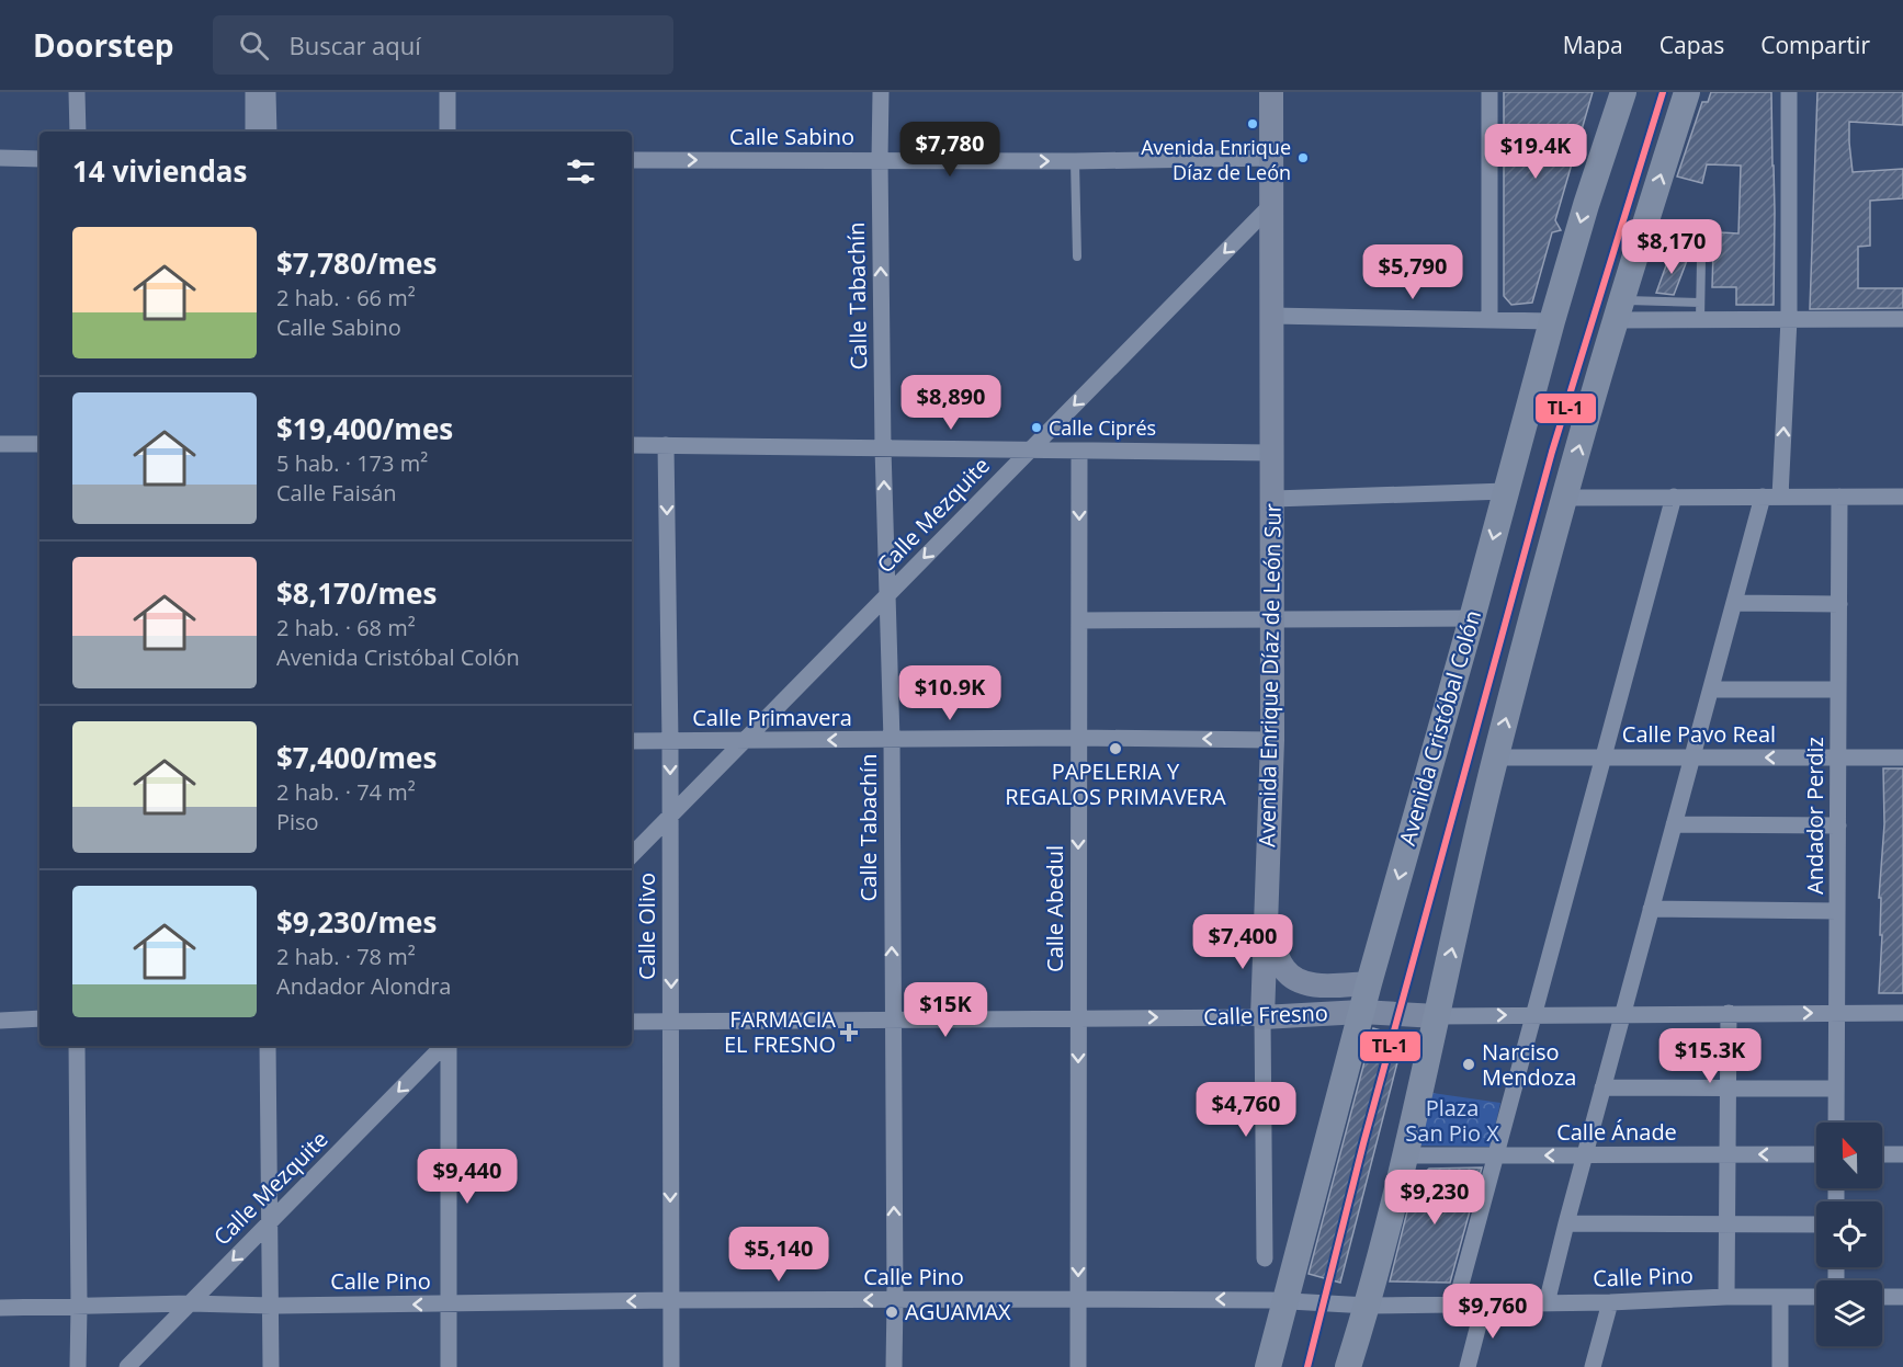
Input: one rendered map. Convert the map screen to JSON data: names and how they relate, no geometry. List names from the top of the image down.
{
  "streets": {
    "main road": ["Avenida Enrique Díaz de León Sur", "Avenida Cristóbal Colón", "Calle Fresno"],
    "street": [
      "Calle Sabino",
      "Calle Tabachín",
      "Calle Mezquite",
      "Calle Primavera",
      "Calle Pavo Real",
      "Andador Perdiz",
      "Calle Abedul",
      "Calle Olivo",
      "Calle Ánade",
      "Calle Pino"
    ]
  },
  "crossings": [
    ["Calle Sabino", "Calle Tabachín"],
    ["Calle Sabino", "Avenida Enrique Díaz de León Sur"],
    ["Calle Tabachín", "Calle Mezquite"],
    ["Calle Tabachín", "Calle Primavera"],
    ["Calle Tabachín", "Calle Fresno"],
    ["Calle Tabachín", "Calle Pino"],
    ["Calle Mezquite", "Avenida Enrique Díaz de León Sur"],
    ["Calle Mezquite", "Calle Primavera"],
    ["Calle Mezquite", "Calle Olivo"],
    ["Calle Mezquite", "Calle Pino"],
    ["Avenida Enrique Díaz de León Sur", "Calle Primavera"],
    ["Avenida Enrique Díaz de León Sur", "Calle Fresno"],
    ["Calle Primavera", "Calle Abedul"],
    ["Calle Primavera", "Calle Olivo"],
    ["Avenida Cristóbal Colón", "Calle Fresno"],
    ["Avenida Cristóbal Colón", "Calle Pino"],
    ["Calle Pavo Real", "Andador Perdiz"],
    ["Andador Perdiz", "Calle Fresno"],
    ["Calle Abedul", "Calle Fresno"],
    ["Calle Abedul", "Calle Pino"],
    ["Calle Olivo", "Calle Fresno"],
    ["Calle Olivo", "Calle Pino"]
  ],
  "one_way": [
    "Calle Sabino",
    "Calle Tabachín",
    "Calle Mezquite",
    "Calle Abedul",
    "Calle Olivo",
    "Calle Pino"
  ],
  "parks": ["Plaza San Pio X"],
  "places": {
    "other": [
      "Avenida Enrique Díaz de León",
      "Calle Ciprés",
      "PAPELERIA Y REGALOS PRIMAVERA",
      "Narciso Mendoza",
      "AGUAMAX"
    ],
    "health": ["FARMACIA EL FRESNO"]
  },
  "lines": ["transit line TL-1"],
  "north": "top",
  "page": {
    "header": "Doorstep",
    "search": "Buscar aquí",
    "nav": ["Mapa", "Capas", "Compartir"],
    "price": [
      "$7,780",
      "$19.4K",
      "$8,170",
      "$5,790",
      "$8,890",
      "$10.9K",
      "$7,400",
      "$15K",
      "$15.3K",
      "$4,760",
      "$9,440",
      "$9,230",
      "$5,140",
      "$9,760"
    ],
    "heading": "14 viviendas",
    "list": [
      {
        "name": "$7,780/mes",
        "note": "2 hab. · 66 m² · Calle Sabino"
      },
      {
        "name": "$19,400/mes",
        "note": "5 hab. · 173 m² · Calle Faisán"
      },
      {
        "name": "$8,170/mes",
        "note": "2 hab. · 68 m² · Avenida Cristóbal Colón"
      },
      {
        "name": "$7,400/mes",
        "note": "2 hab. · 74 m² · Piso"
      },
      {
        "name": "$9,230/mes",
        "note": "2 hab. · 78 m² · Andador Alondra"
      }
    ]
  }
}
